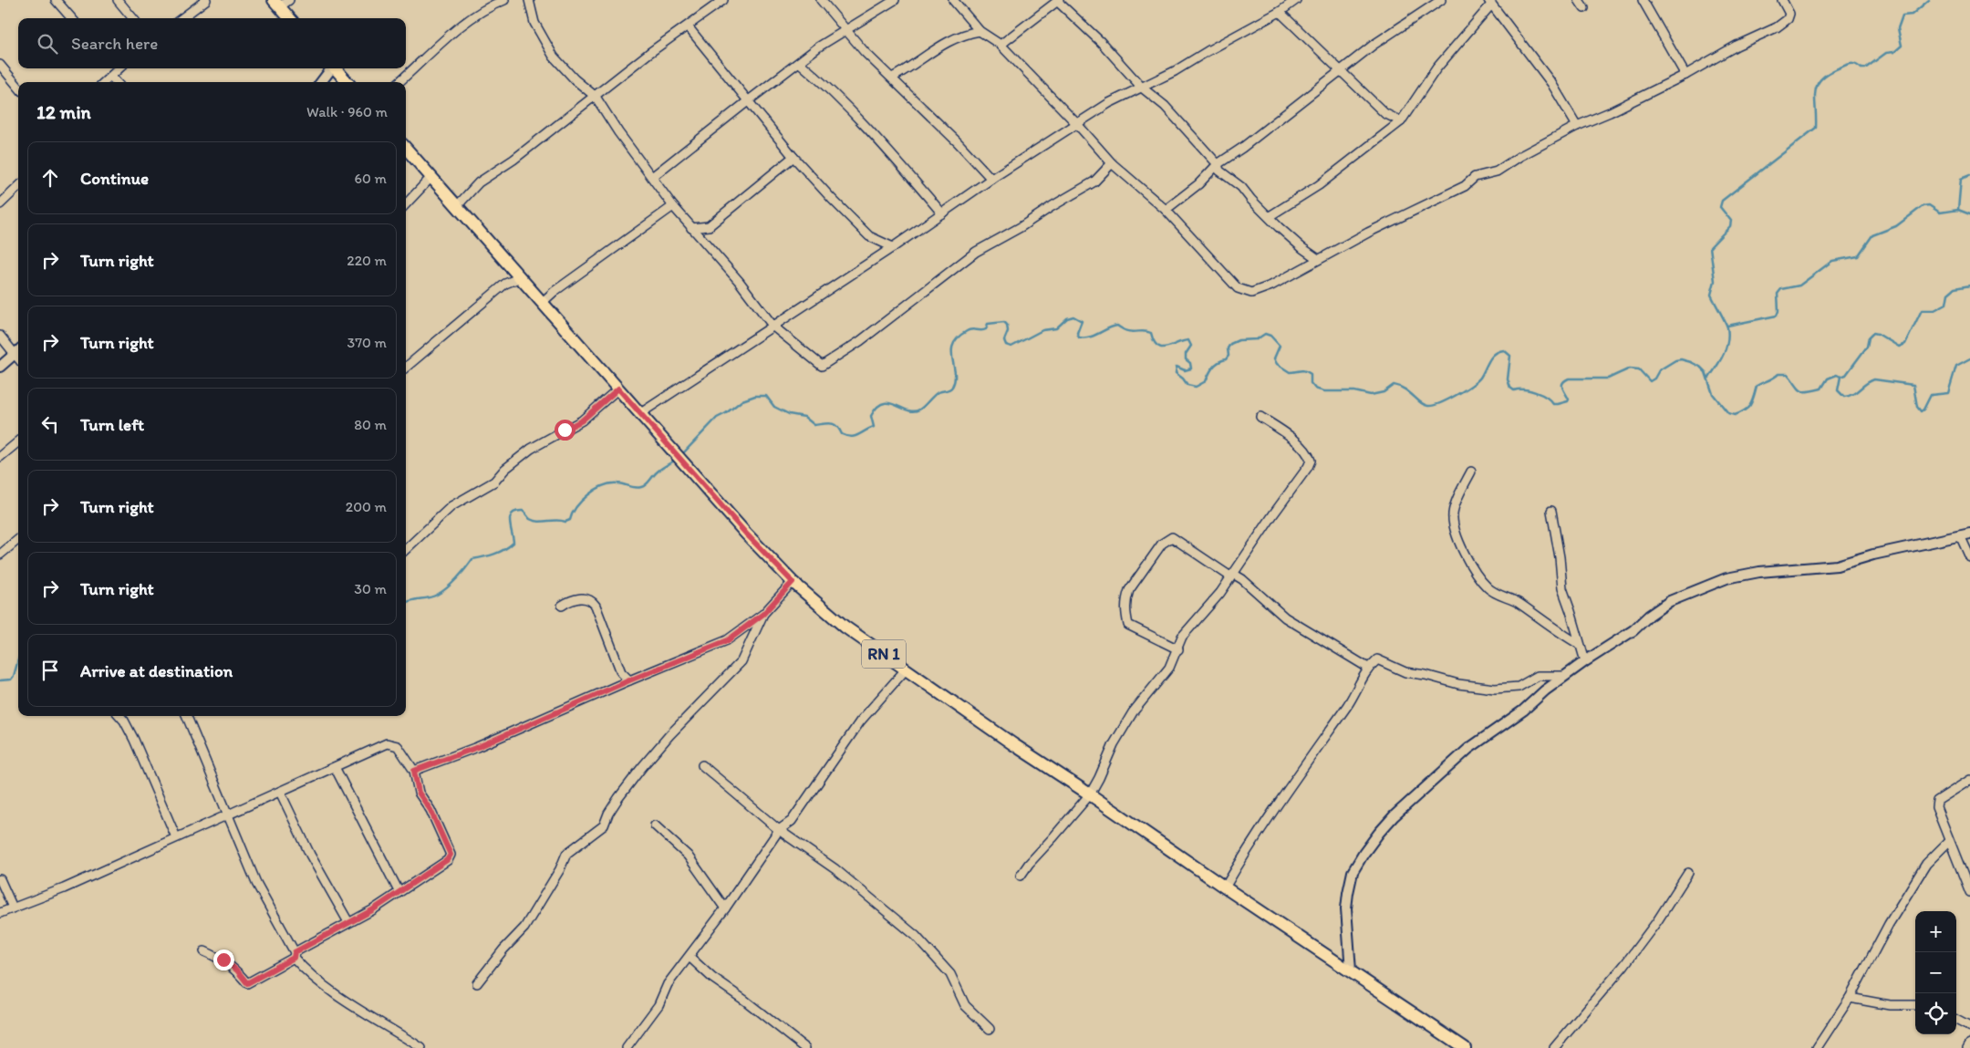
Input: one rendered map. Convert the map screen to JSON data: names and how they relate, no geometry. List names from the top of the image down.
{
  "streets": {
    "main road": ["RN 1"]
  },
  "page": {
    "search": "Search here",
    "heading": ["12 min", "Walk · 960 m"],
    "list": [
      ["Continue", "60 m"],
      ["Turn right", "220 m"],
      ["Turn right", "370 m"],
      ["Turn left", "80 m"],
      ["Turn right", "200 m"],
      ["Turn right", "30 m"],
      "Arrive at destination"
    ],
    "map_buttons": ["+", "−"]
  }
}
